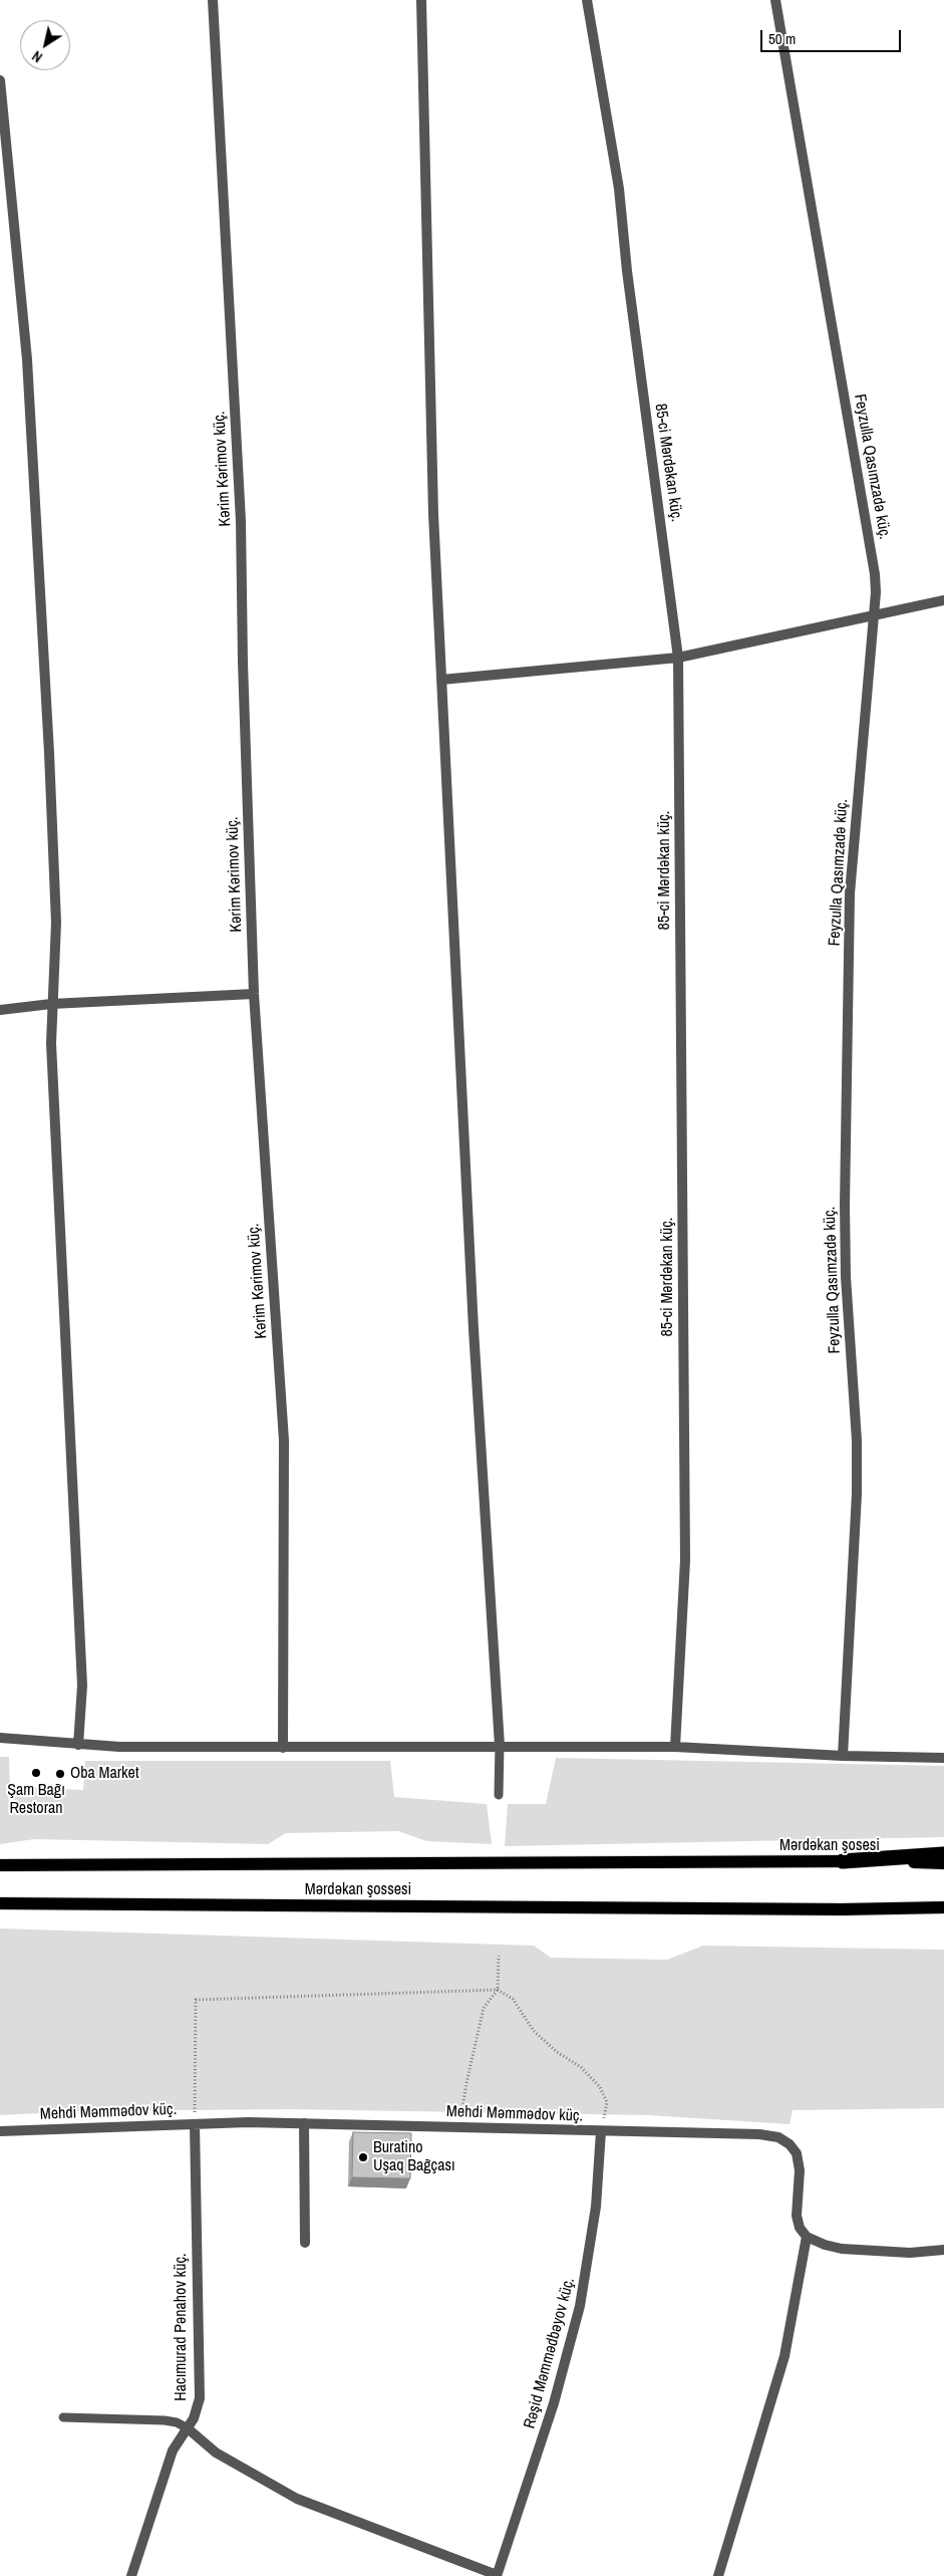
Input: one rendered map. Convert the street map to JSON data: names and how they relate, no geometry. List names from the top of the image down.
{
  "streets": {
    "main road": ["Mərdəkan şosesi", "Mərdəkan şossesi"],
    "street": [
      "85-ci Mərdəkan küç.",
      "Feyzulla Qasımzadə küç.",
      "Kərim Kərimov küç.",
      "Mehdi Məmmədov küç.",
      "Hacımurad Pənahov küç.",
      "Rəşid Məmmədbəyov küç."
    ]
  },
  "crossings": [
    ["Mərdəkan şosesi", "Mərdəkan şossesi"],
    ["Mehdi Məmmədov küç.", "Hacımurad Pənahov küç."],
    ["Mehdi Məmmədov küç.", "Rəşid Məmmədbəyov küç."]
  ],
  "places": ["Şam Bağı Restoran", "Oba Market", "Buratino Uşaq Bağçası"],
  "scale_bar": "50 m",
  "north": "bottom left"
}
